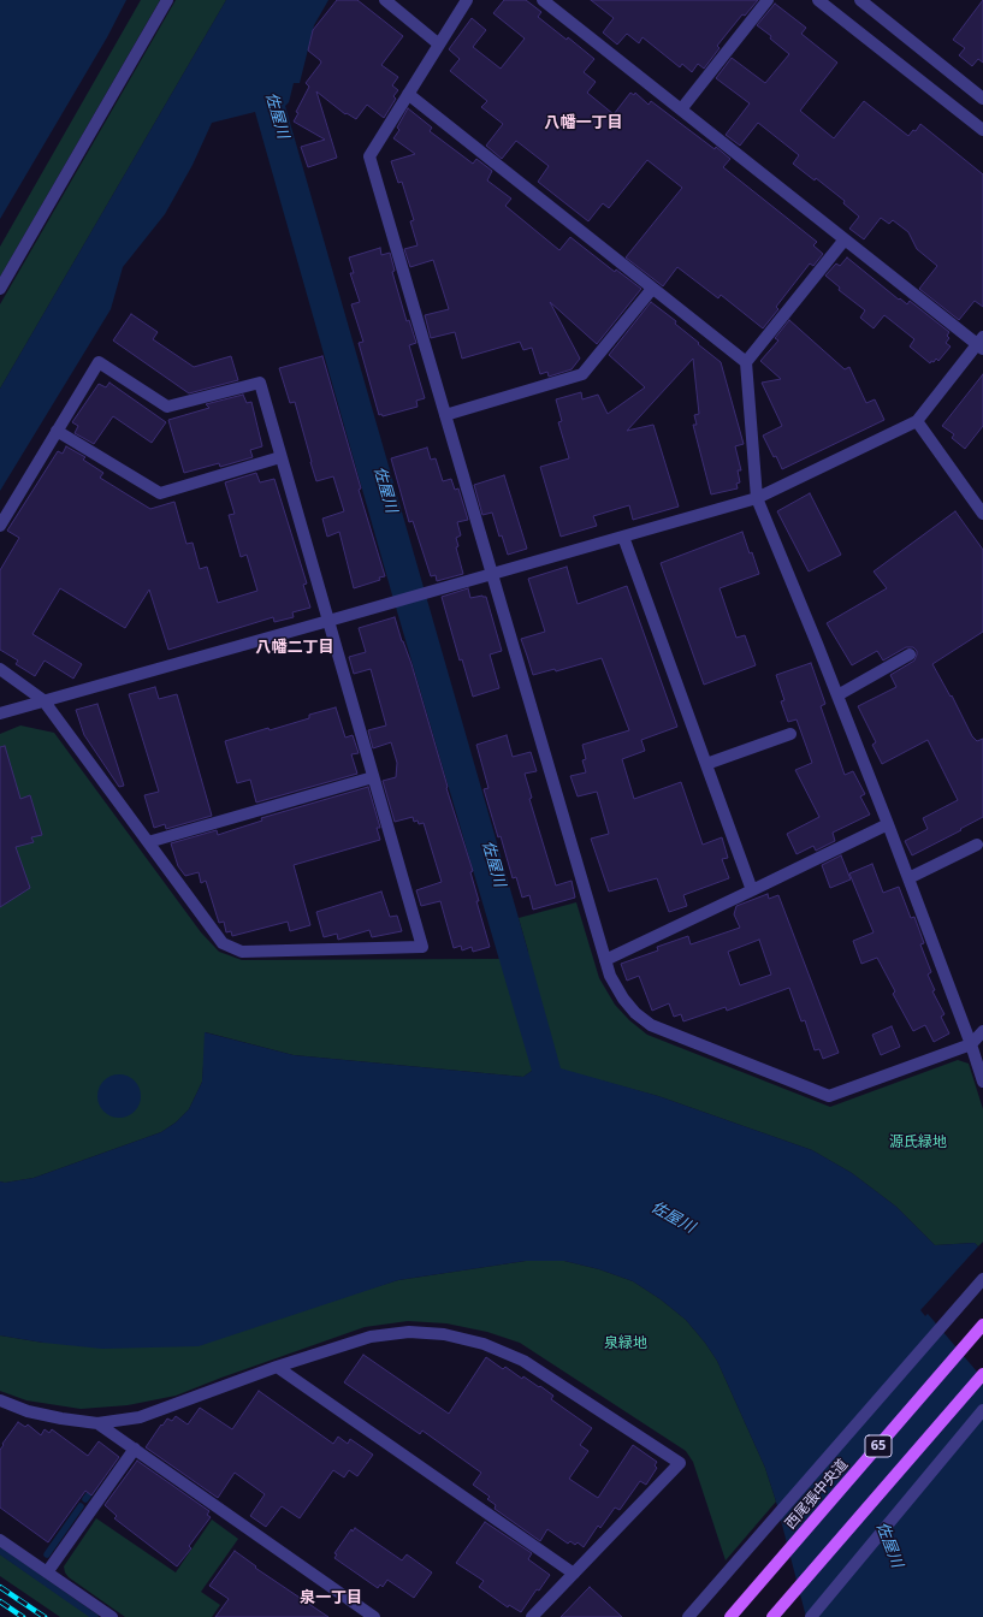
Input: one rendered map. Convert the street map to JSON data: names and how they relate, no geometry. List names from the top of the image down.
{
  "streets": {
    "main road": ["65", "西尾張中央道"]
  },
  "districts": ["八幡一丁目", "八幡二丁目", "泉一丁目"],
  "water": ["佐屋川"],
  "parks": ["源氏緑地", "泉緑地"]
}
